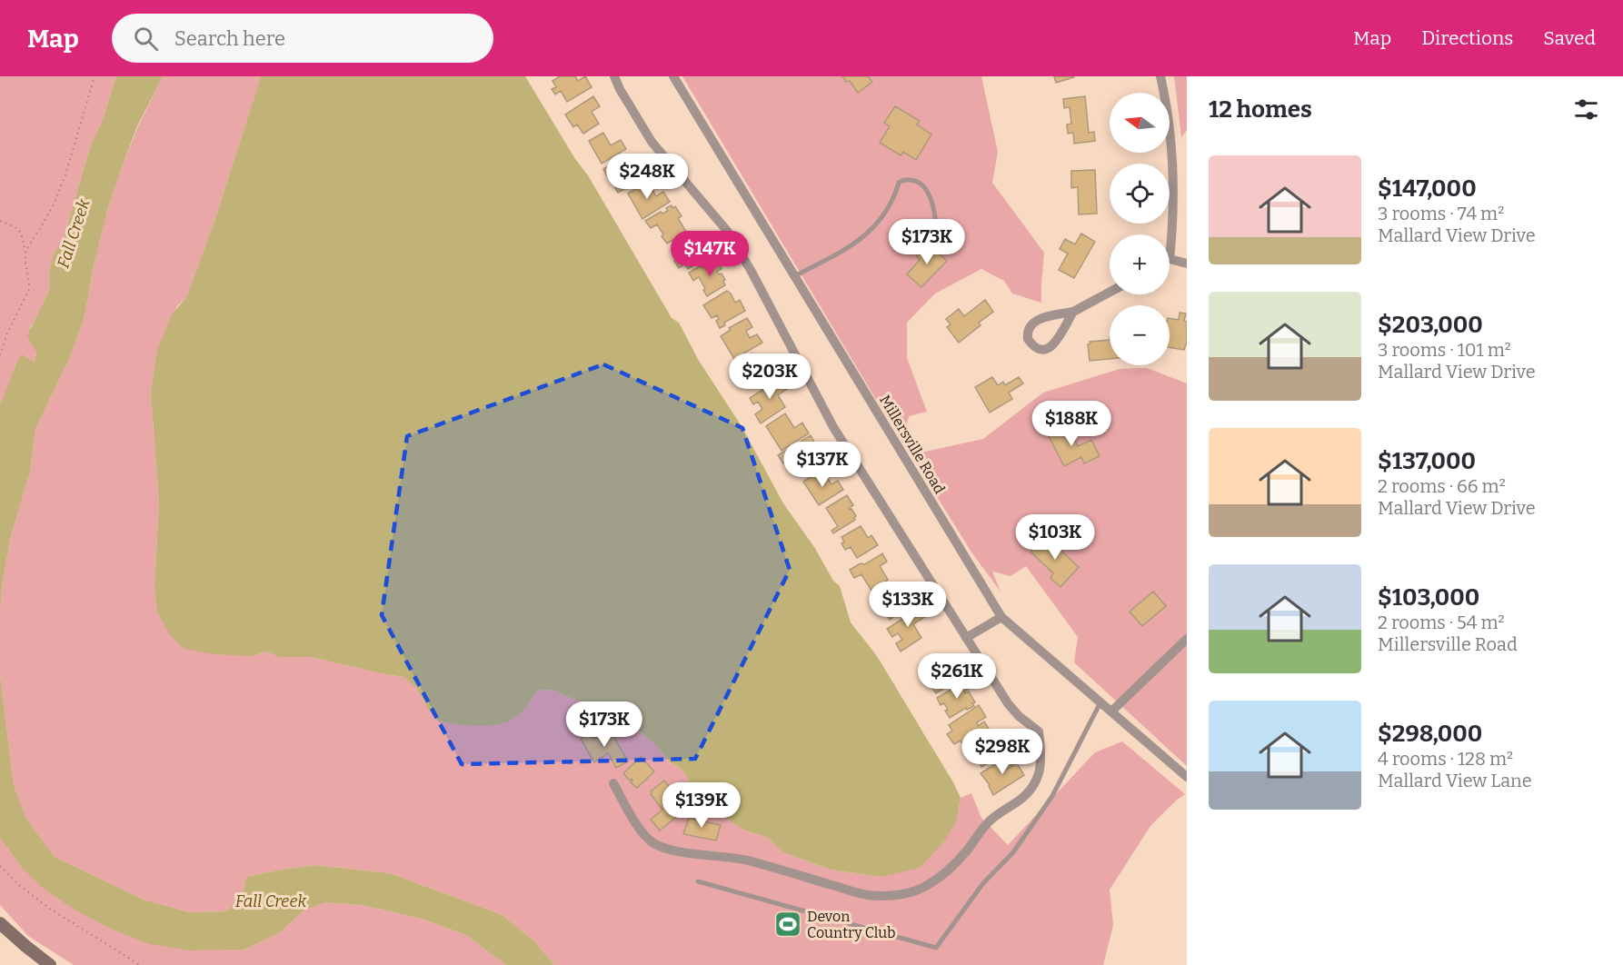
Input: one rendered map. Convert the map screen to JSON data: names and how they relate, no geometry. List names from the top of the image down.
{
  "streets": {
    "street": ["Millersville Road"]
  },
  "water": ["Fall Creek"],
  "places": {
    "sports": ["Devon Country Club"]
  },
  "north": "left",
  "page": {
    "header": "Map",
    "search": "Search here",
    "nav": ["Map", "Directions", "Saved"],
    "heading": "12 homes",
    "map_buttons": ["+", "−"],
    "list": [
      {
        "name": "$147,000",
        "note": "3 rooms · 74 m² · Mallard View Drive"
      },
      {
        "name": "$203,000",
        "note": "3 rooms · 101 m² · Mallard View Drive"
      },
      {
        "name": "$137,000",
        "note": "2 rooms · 66 m² · Mallard View Drive"
      },
      {
        "name": "$103,000",
        "note": "2 rooms · 54 m² · Millersville Road"
      },
      {
        "name": "$298,000",
        "note": "4 rooms · 128 m² · Mallard View Lane"
      }
    ],
    "price": [
      "$248K",
      "$173K",
      "$147K",
      "$203K",
      "$188K",
      "$137K",
      "$103K",
      "$133K",
      "$261K",
      "$173K",
      "$298K",
      "$139K"
    ]
  }
}
